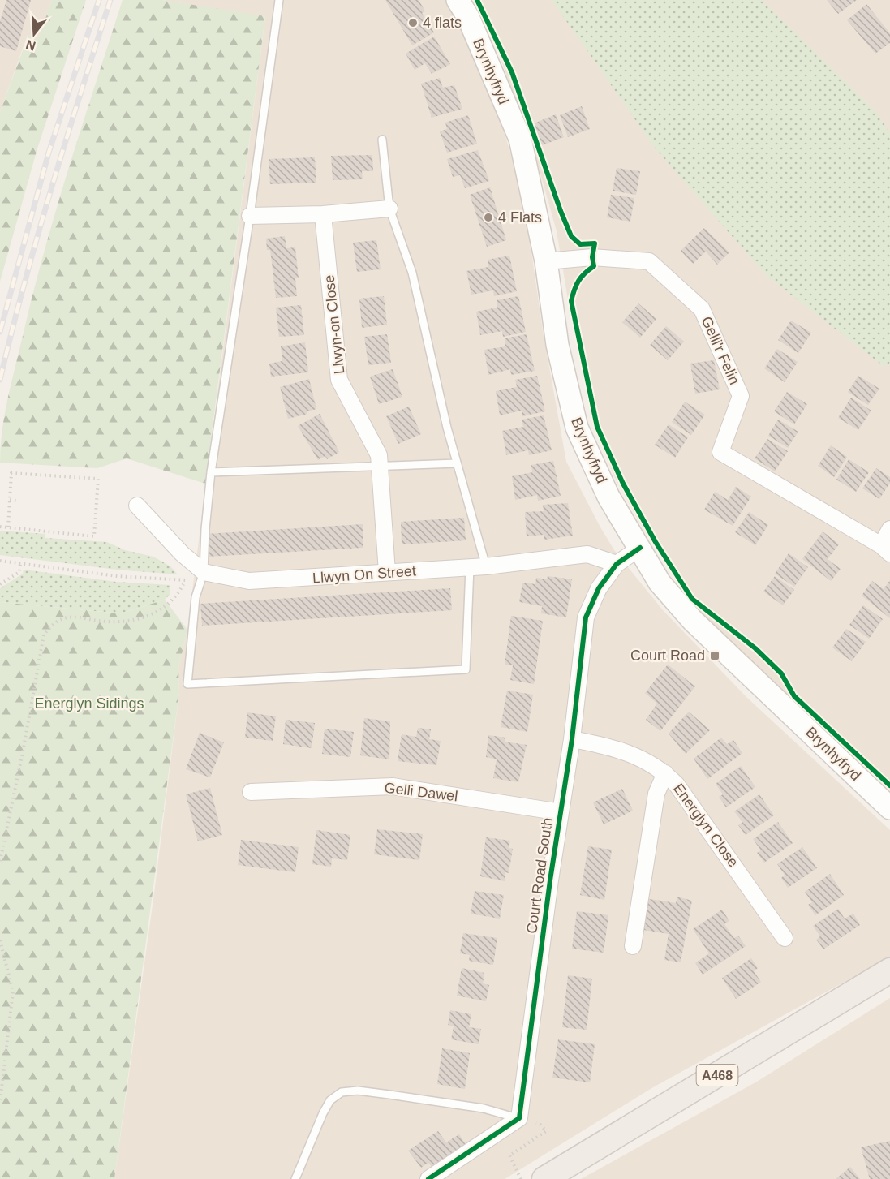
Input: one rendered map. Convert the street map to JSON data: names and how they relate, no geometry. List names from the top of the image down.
{
  "streets": {
    "main road": ["Brynhyfryd", "A468"],
    "street": [
      "Llwyn-on Close",
      "Gelli'r Felin",
      "Llwyn On Street",
      "Gelli Dawel",
      "Energlyn Close",
      "Court Road South"
    ]
  },
  "crossings": [
    ["Brynhyfryd", "Gelli'r Felin"],
    ["Brynhyfryd", "Court Road South"],
    ["Llwyn-on Close", "Llwyn On Street"],
    ["Llwyn On Street", "Court Road South"],
    ["Gelli Dawel", "Court Road South"],
    ["Energlyn Close", "Court Road South"]
  ],
  "parks": ["Energlyn Sidings"],
  "places": {
    "other": ["4 flats", "4 Flats"],
    "transit": ["Court Road"]
  },
  "north": "bottom"
}
